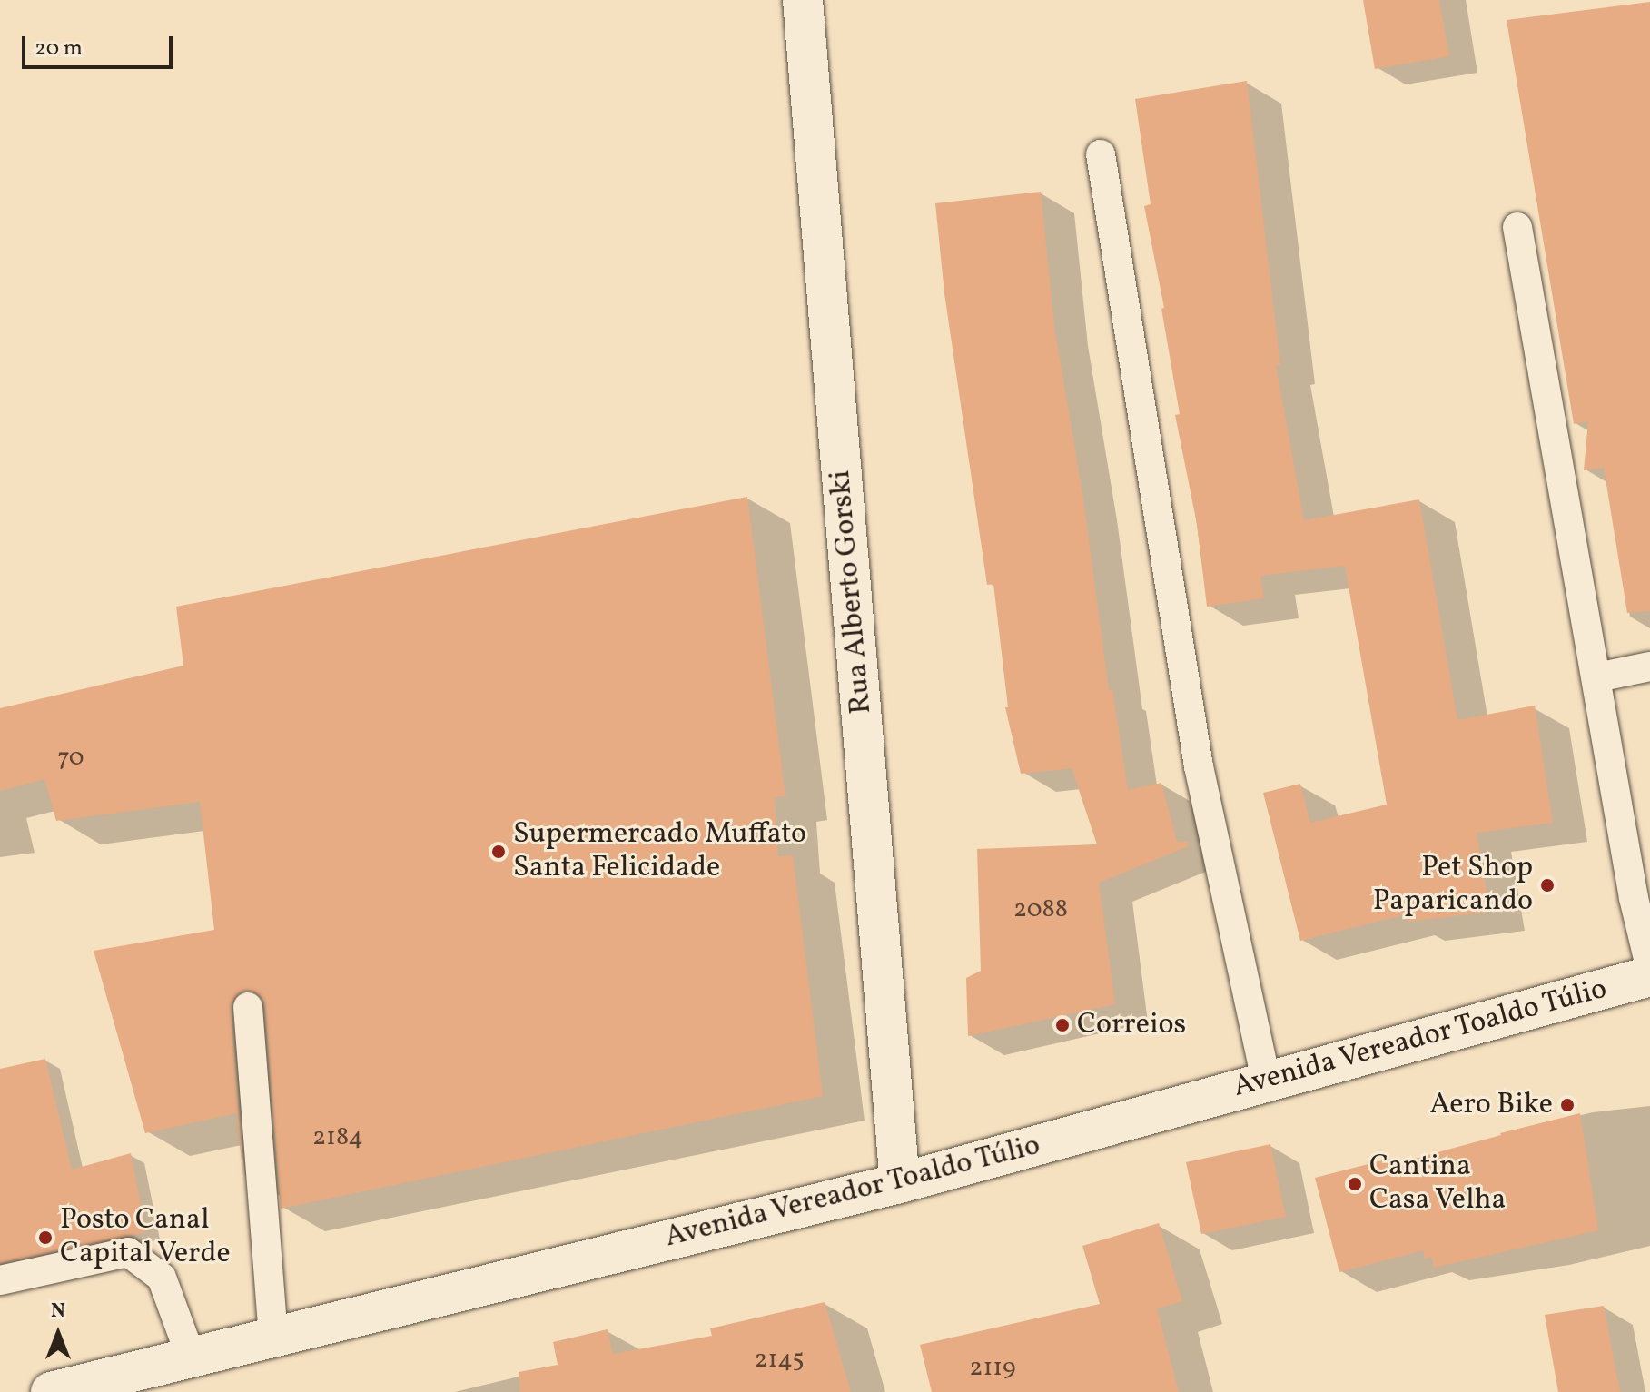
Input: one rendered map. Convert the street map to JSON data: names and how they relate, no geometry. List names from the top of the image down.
{
  "streets": {
    "main road": ["Rua Alberto Gorski", "Avenida Vereador Toaldo Túlio"]
  },
  "crossings": [
    ["Rua Alberto Gorski", "Avenida Vereador Toaldo Túlio"]
  ],
  "places": [
    "Supermercado Muffato Santa Felicidade",
    "Pet Shop Paparicando",
    "Correios",
    "Aero Bike",
    "Cantina Casa Velha",
    "Posto Canal Capital Verde"
  ],
  "house_numbers": [
    "70",
    "2088",
    "2184",
    "2145",
    "2119"
  ],
  "scale_bar": "20 m",
  "north": "top"
}
